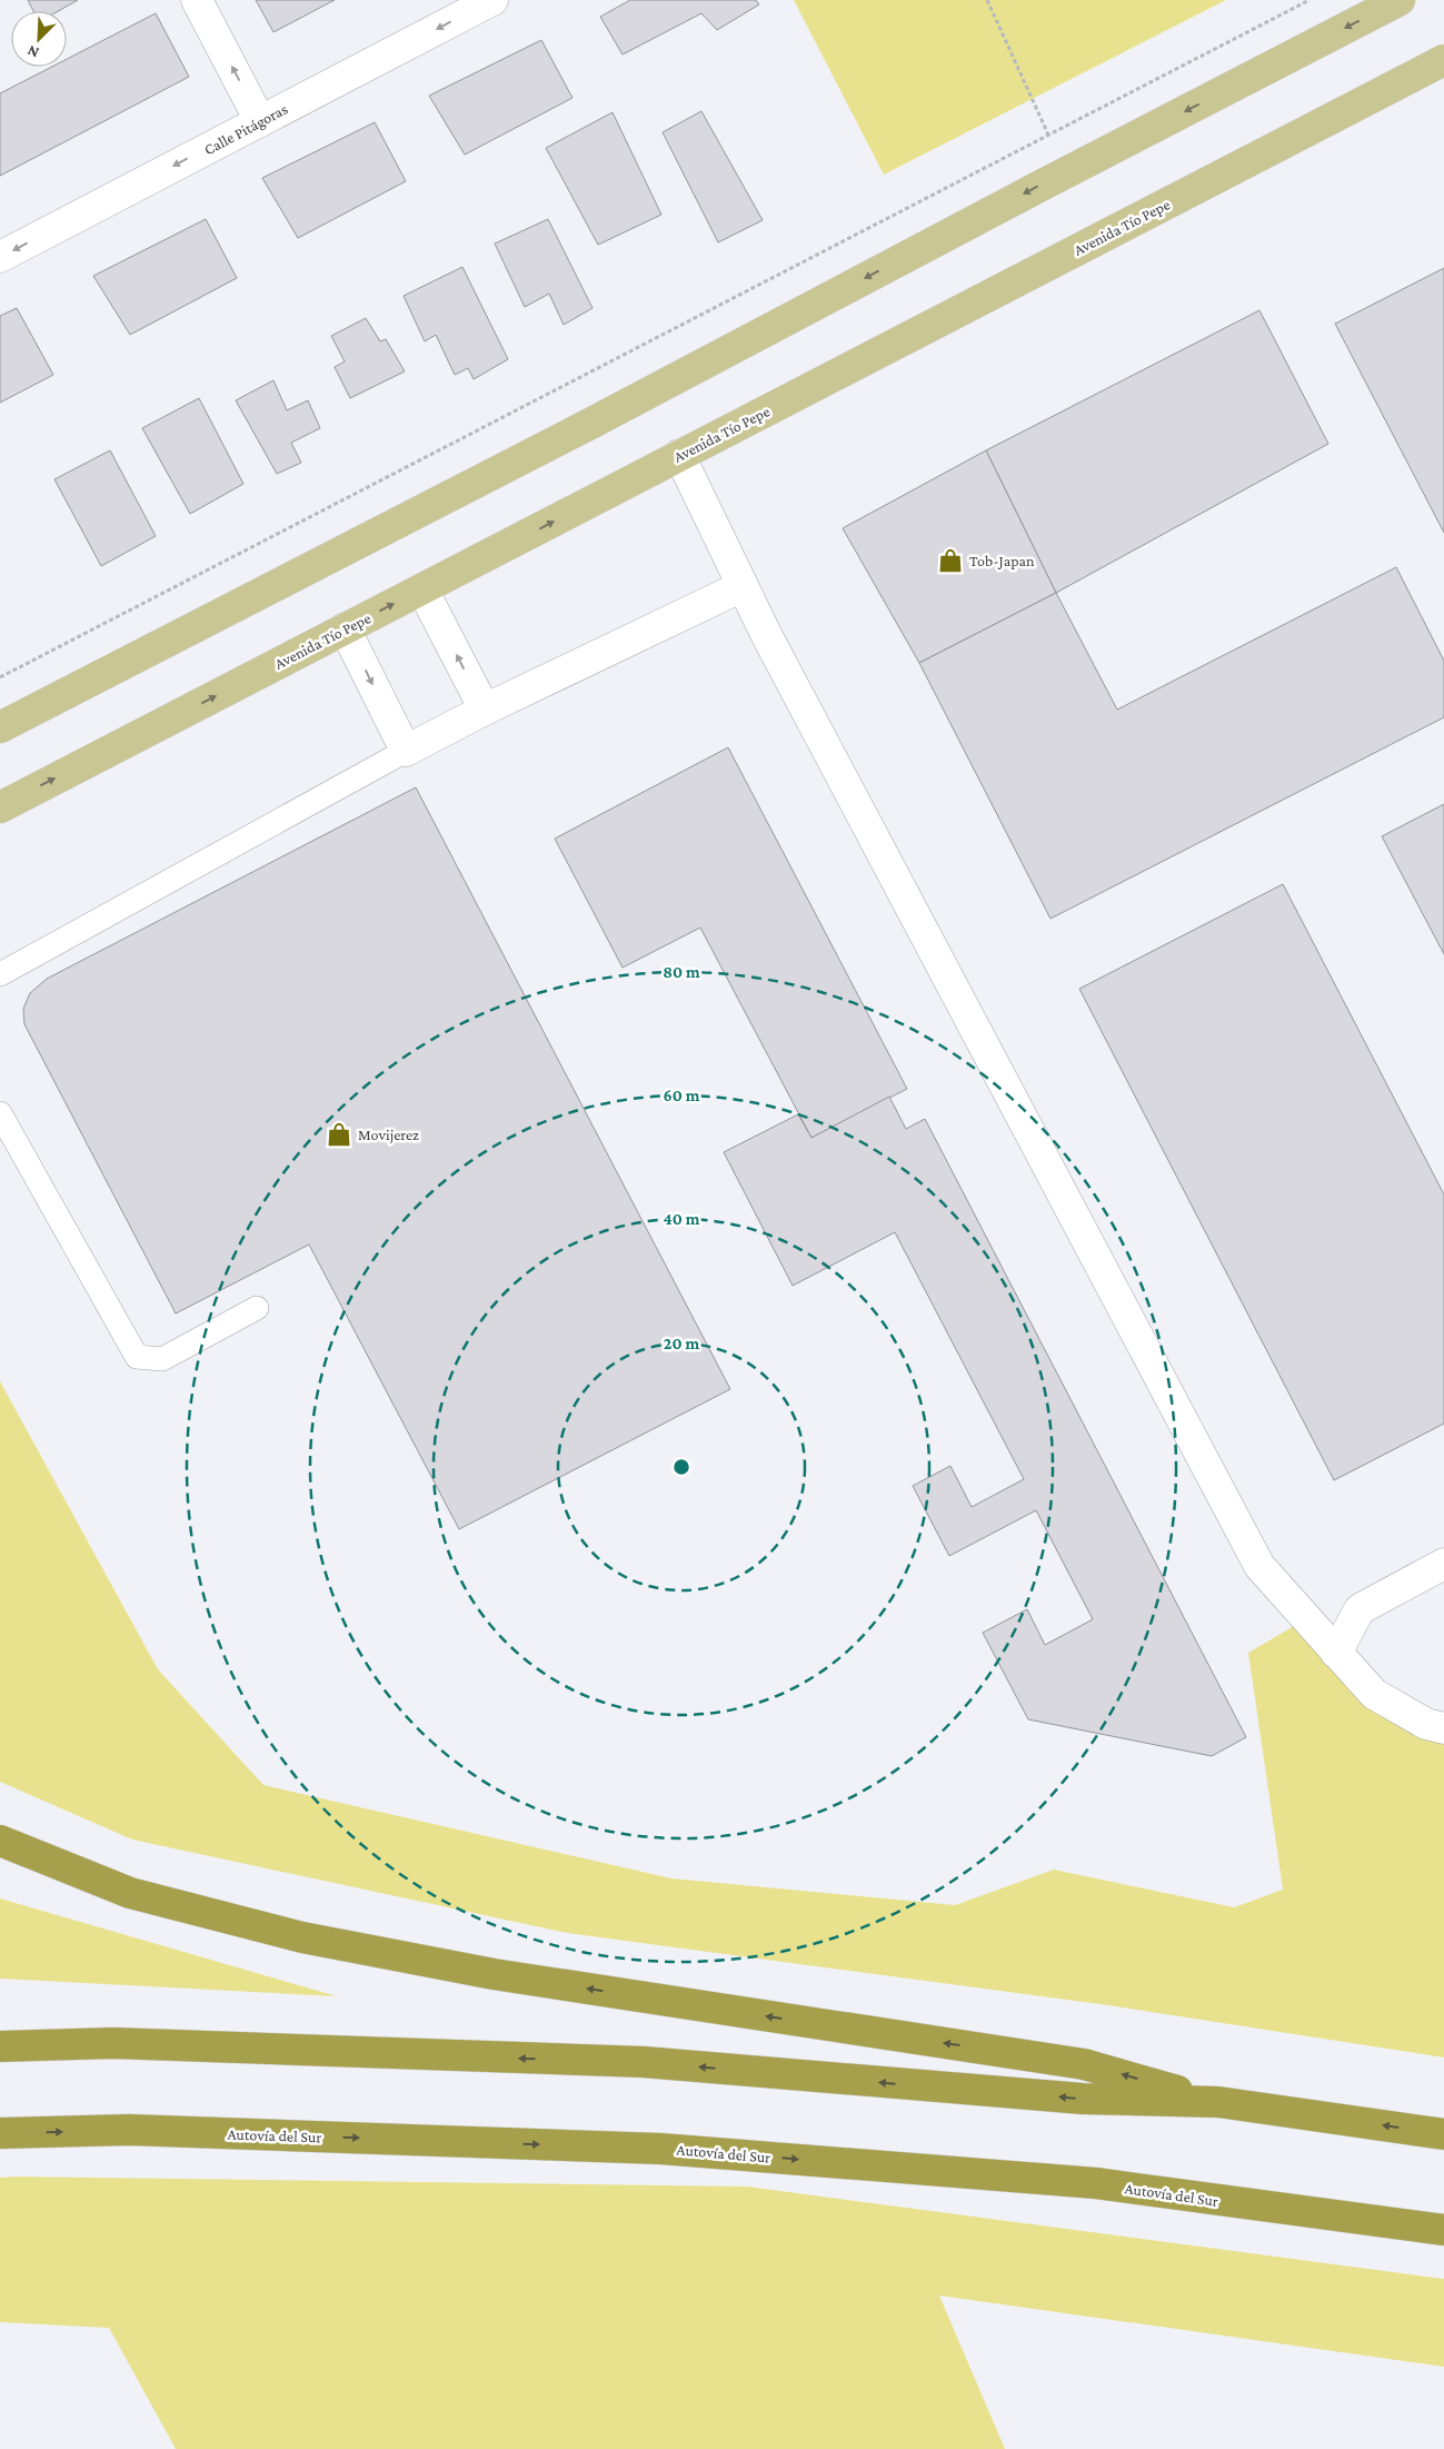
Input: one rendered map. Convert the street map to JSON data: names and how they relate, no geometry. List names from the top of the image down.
{
  "streets": {
    "highway": ["Autovía del Sur"],
    "main road": ["Avenida Tío Pepe"],
    "street": ["Calle Pitágoras"]
  },
  "one_way": ["Calle Pitágoras"],
  "places": {
    "shop": ["Tob-Japan", "Movijerez"]
  },
  "north": "bottom left",
  "rings": [
    "80 m",
    "60 m",
    "40 m",
    "20 m"
  ]
}
